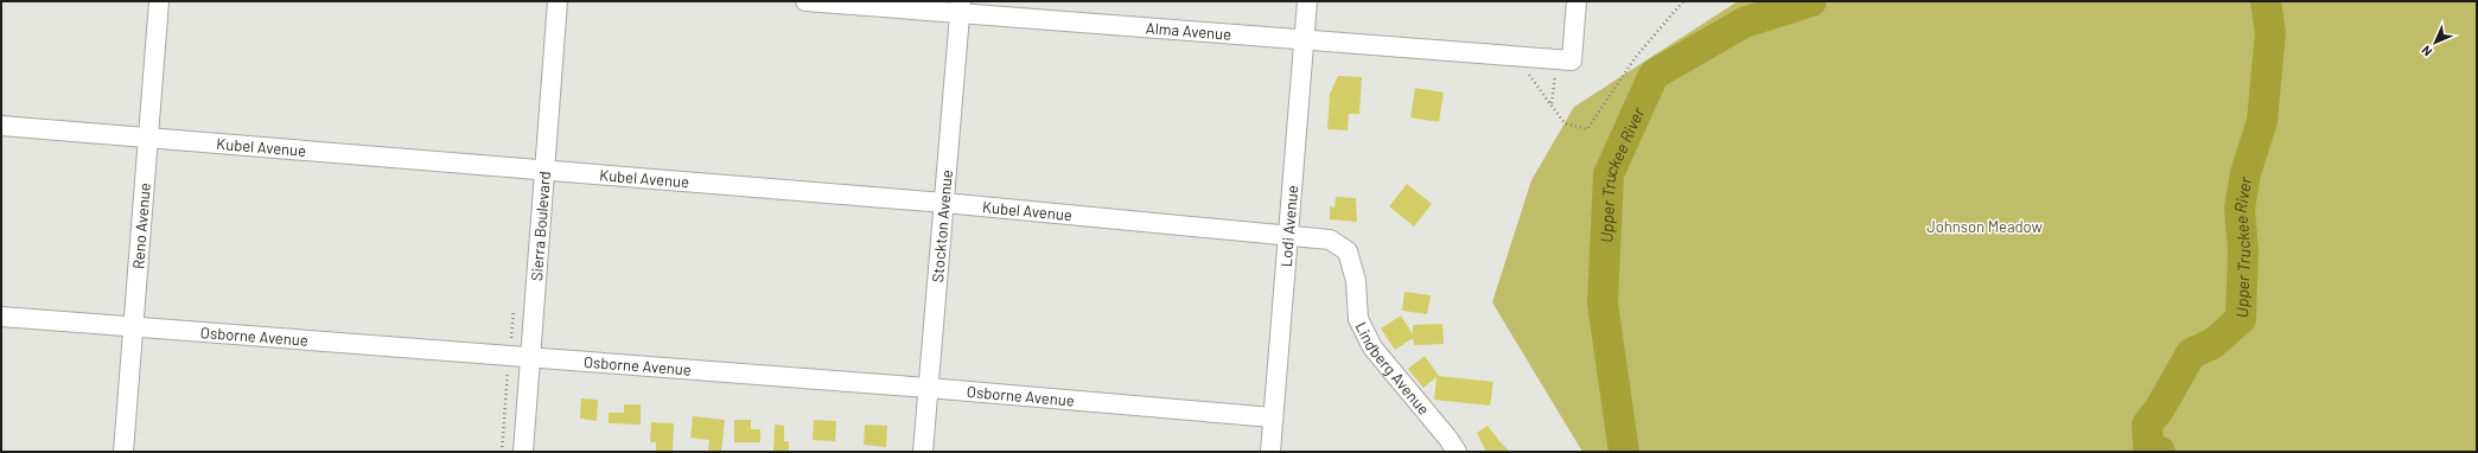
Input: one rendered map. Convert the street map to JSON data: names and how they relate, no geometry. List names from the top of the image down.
{
  "streets": {
    "street": [
      "Alma Avenue",
      "Kubel Avenue",
      "Reno Avenue",
      "Sierra Boulevard",
      "Stockton Avenue",
      "Lodi Avenue",
      "Osborne Avenue",
      "Lindberg Avenue"
    ]
  },
  "crossings": [
    ["Alma Avenue", "Stockton Avenue"],
    ["Alma Avenue", "Lodi Avenue"],
    ["Kubel Avenue", "Reno Avenue"],
    ["Kubel Avenue", "Sierra Boulevard"],
    ["Kubel Avenue", "Stockton Avenue"],
    ["Kubel Avenue", "Lodi Avenue"],
    ["Kubel Avenue", "Lindberg Avenue"],
    ["Reno Avenue", "Osborne Avenue"],
    ["Sierra Boulevard", "Osborne Avenue"],
    ["Stockton Avenue", "Osborne Avenue"],
    ["Lodi Avenue", "Osborne Avenue"],
    ["Lodi Avenue", "Lindberg Avenue"]
  ],
  "water": ["Upper Truckee River"],
  "parks": ["Johnson Meadow"],
  "north": "bottom left"
}
